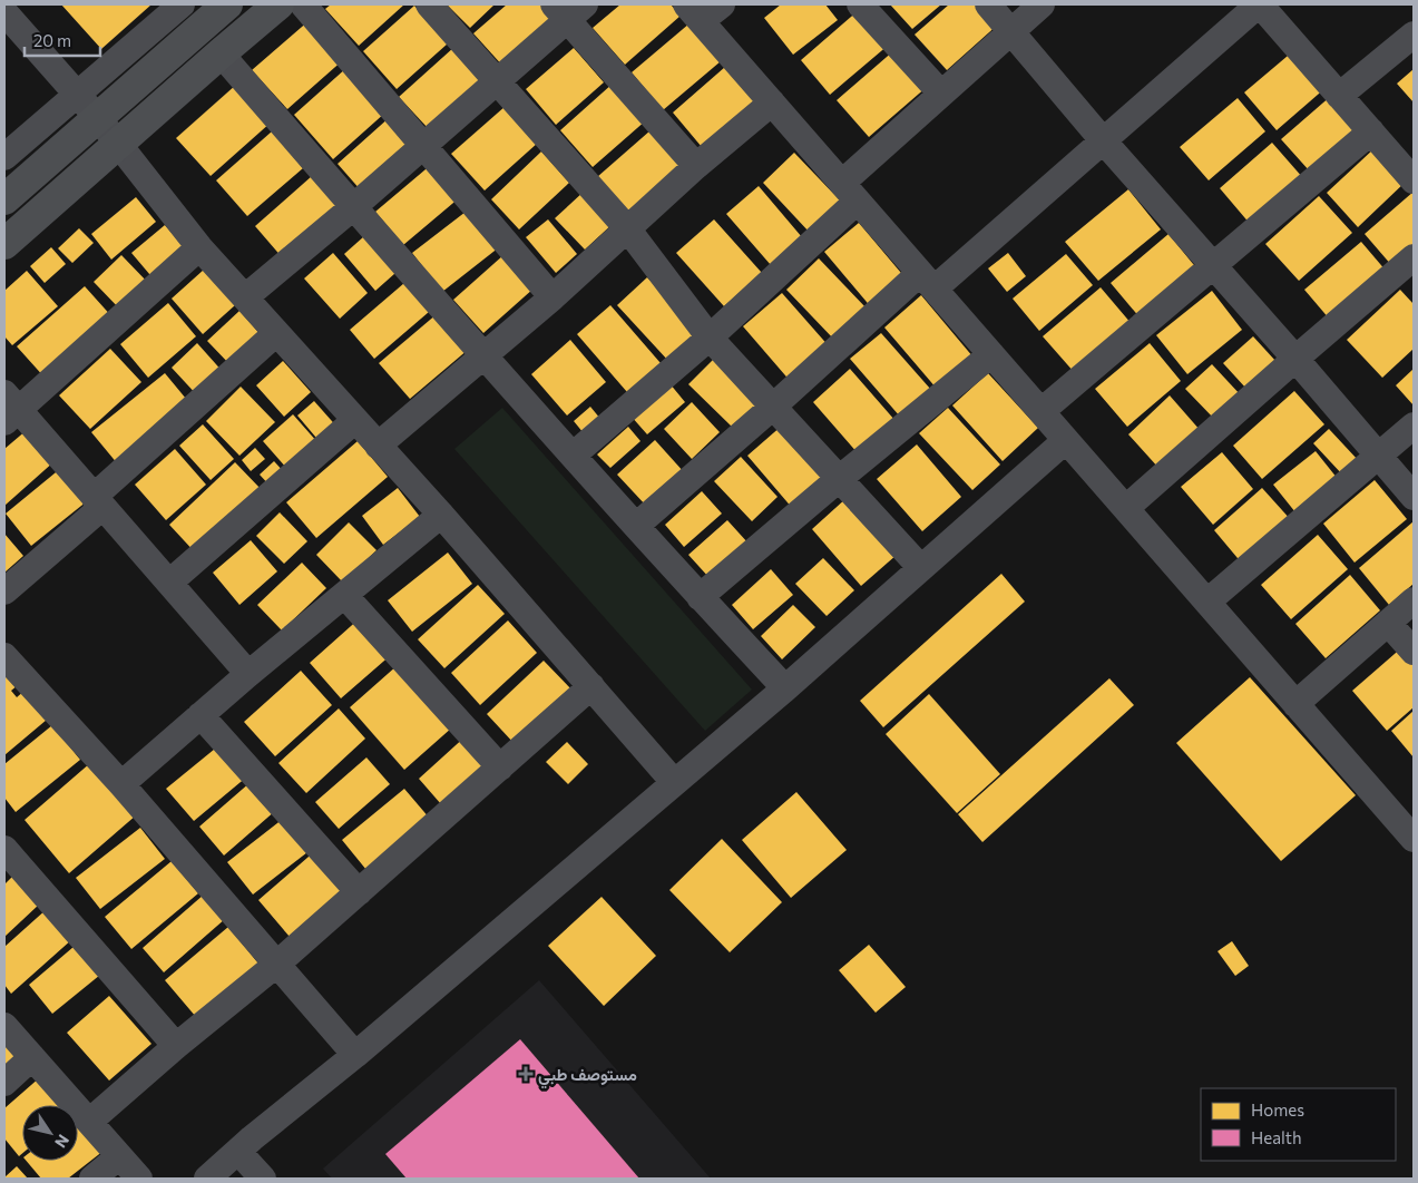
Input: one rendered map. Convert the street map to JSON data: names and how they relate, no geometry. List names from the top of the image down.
{
  "places": {
    "health": ["مستوصف طبي"]
  },
  "legend": ["Homes", "Health"],
  "scale_bar": "20 m",
  "north": "bottom right"
}
